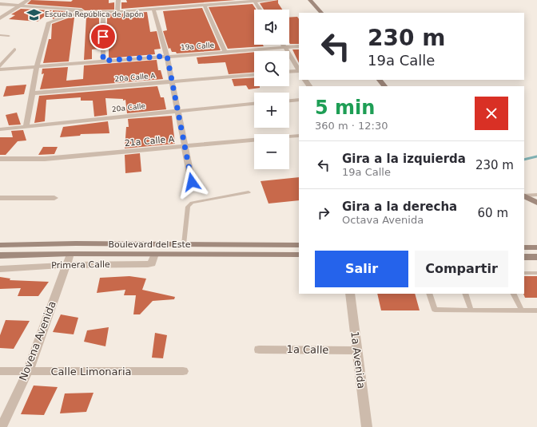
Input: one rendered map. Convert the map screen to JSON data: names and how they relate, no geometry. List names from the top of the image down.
{
  "streets": {
    "main road": ["Boulevard del Este"],
    "street": [
      "19a Calle",
      "20a Calle A",
      "20a Calle",
      "21a Calle A",
      "Primera Calle",
      "Novena Avenida",
      "1a Calle",
      "1a Avenida",
      "Calle Limonaria"
    ]
  },
  "crossings": [
    ["Primera Calle", "Novena Avenida"],
    ["Novena Avenida", "Calle Limonaria"],
    ["1a Calle", "1a Avenida"]
  ],
  "places": {
    "school or university": ["Escuela República de Japón"]
  },
  "page": {
    "map_buttons": ["+", "−"],
    "turn": ["230 m", "19a Calle"],
    "heading": ["5 min", "360 m · 12:30"],
    "list": [
      {
        "name": "Gira a la izquierda",
        "note": "19a Calle",
        "value": "230 m"
      },
      {
        "name": "Gira a la derecha",
        "note": "Octava Avenida",
        "value": "60 m"
      }
    ],
    "buttons": ["Salir", "Compartir"]
  }
}
